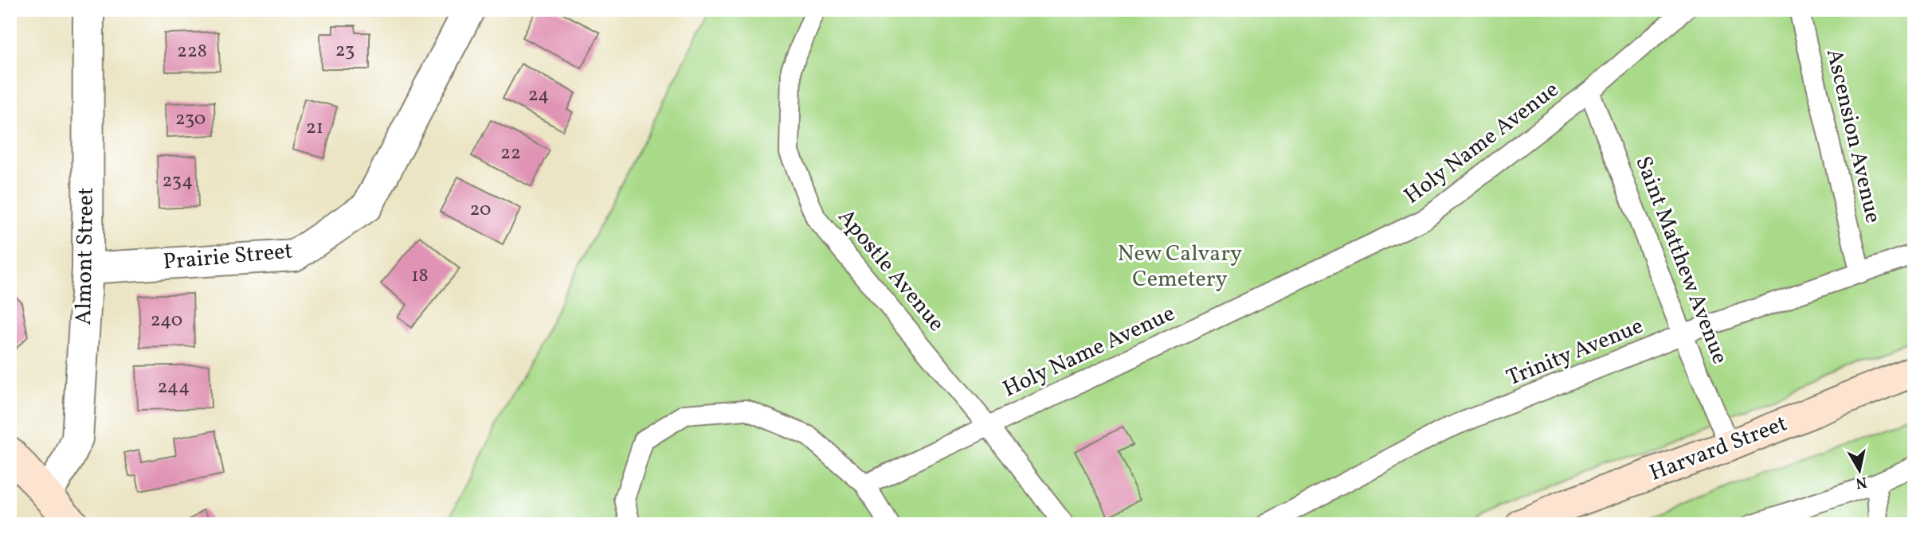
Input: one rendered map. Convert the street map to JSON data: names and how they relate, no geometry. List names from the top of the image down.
{
  "streets": {
    "main road": ["Harvard Street"],
    "street": ["Almont Street", "Prairie Street"],
    "lane": [
      "Ascension Avenue",
      "Holy Name Avenue",
      "Saint Matthew Avenue",
      "Apostle Avenue",
      "Trinity Avenue"
    ]
  },
  "crossings": [
    ["Ascension Avenue", "Trinity Avenue"],
    ["Holy Name Avenue", "Saint Matthew Avenue"],
    ["Holy Name Avenue", "Apostle Avenue"],
    ["Almont Street", "Prairie Street"],
    ["Saint Matthew Avenue", "Trinity Avenue"],
    ["Saint Matthew Avenue", "Harvard Street"]
  ],
  "parks": ["New Calvary Cemetery"],
  "house_numbers": [
    "23",
    "228",
    "24",
    "230",
    "21",
    "22",
    "234",
    "20",
    "18",
    "240",
    "244"
  ],
  "north": "bottom"
}
